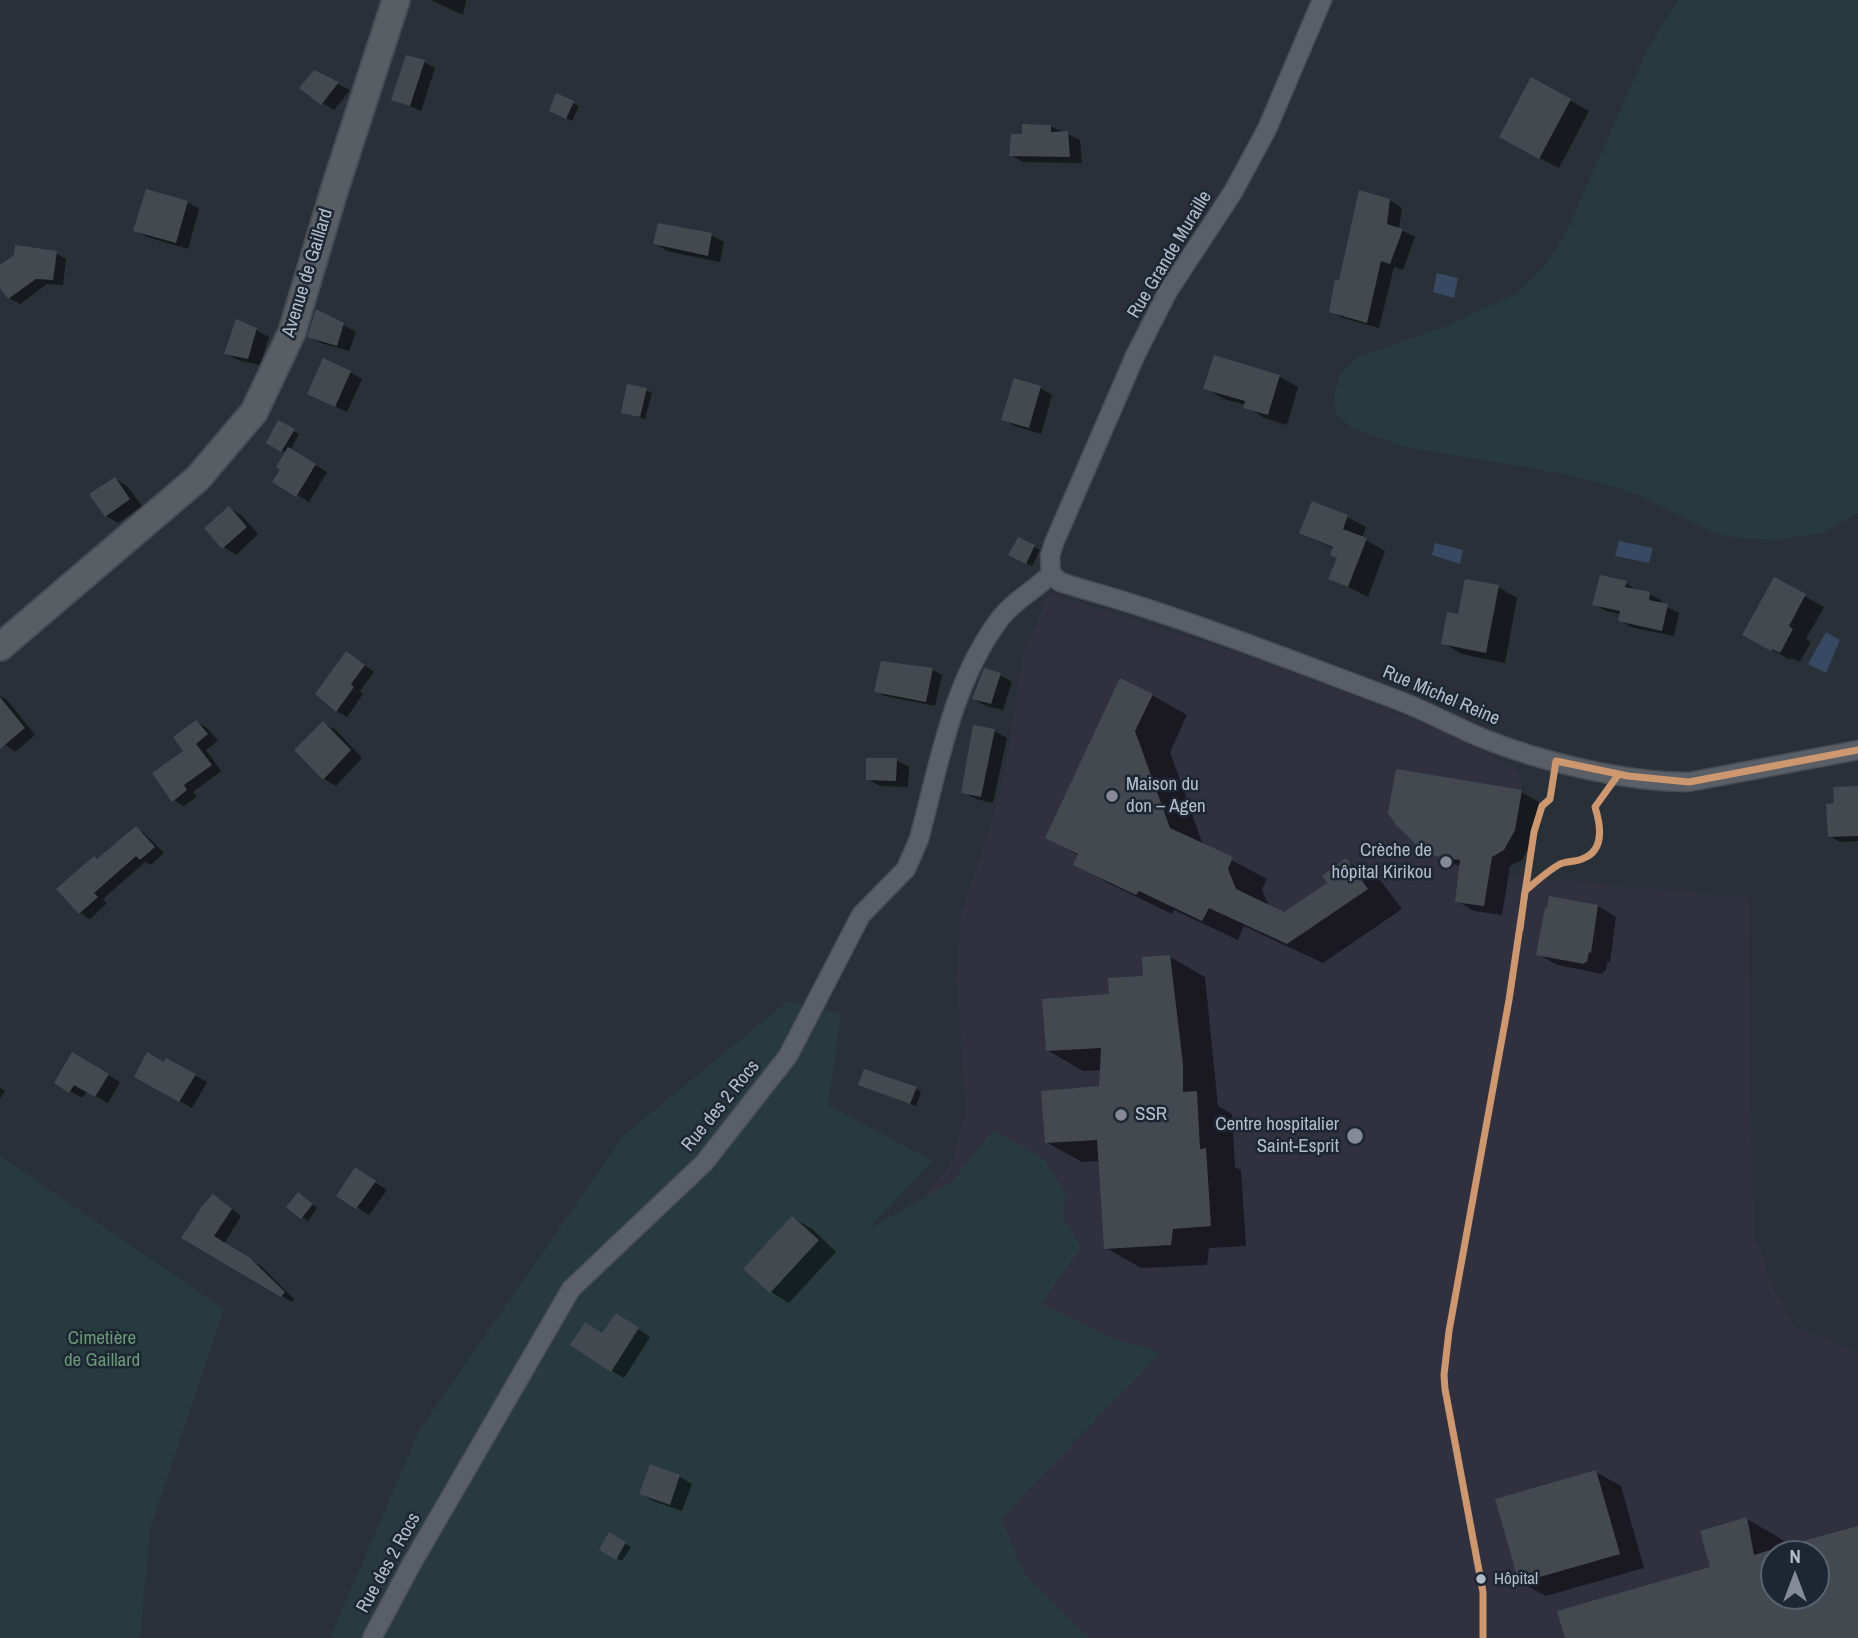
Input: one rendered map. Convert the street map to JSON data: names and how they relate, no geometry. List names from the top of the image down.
{
  "streets": {
    "street": [
      "Rue Grande Muraille",
      "Avenue de Gaillard",
      "Rue Michel Reine",
      "Rue des 2 Rocs"
    ]
  },
  "crossings": [
    ["Rue Grande Muraille", "Rue Michel Reine"],
    ["Rue Grande Muraille", "Rue des 2 Rocs"],
    ["Rue Michel Reine", "Rue des 2 Rocs"]
  ],
  "parks": ["Cimetière de Gaillard"],
  "places": [
    "Maison du don – Agen",
    "Crèche de hôpital Kirikou",
    "SSR",
    "Centre hospitalier Saint-Esprit",
    "Hôpital"
  ],
  "north": "top"
}
